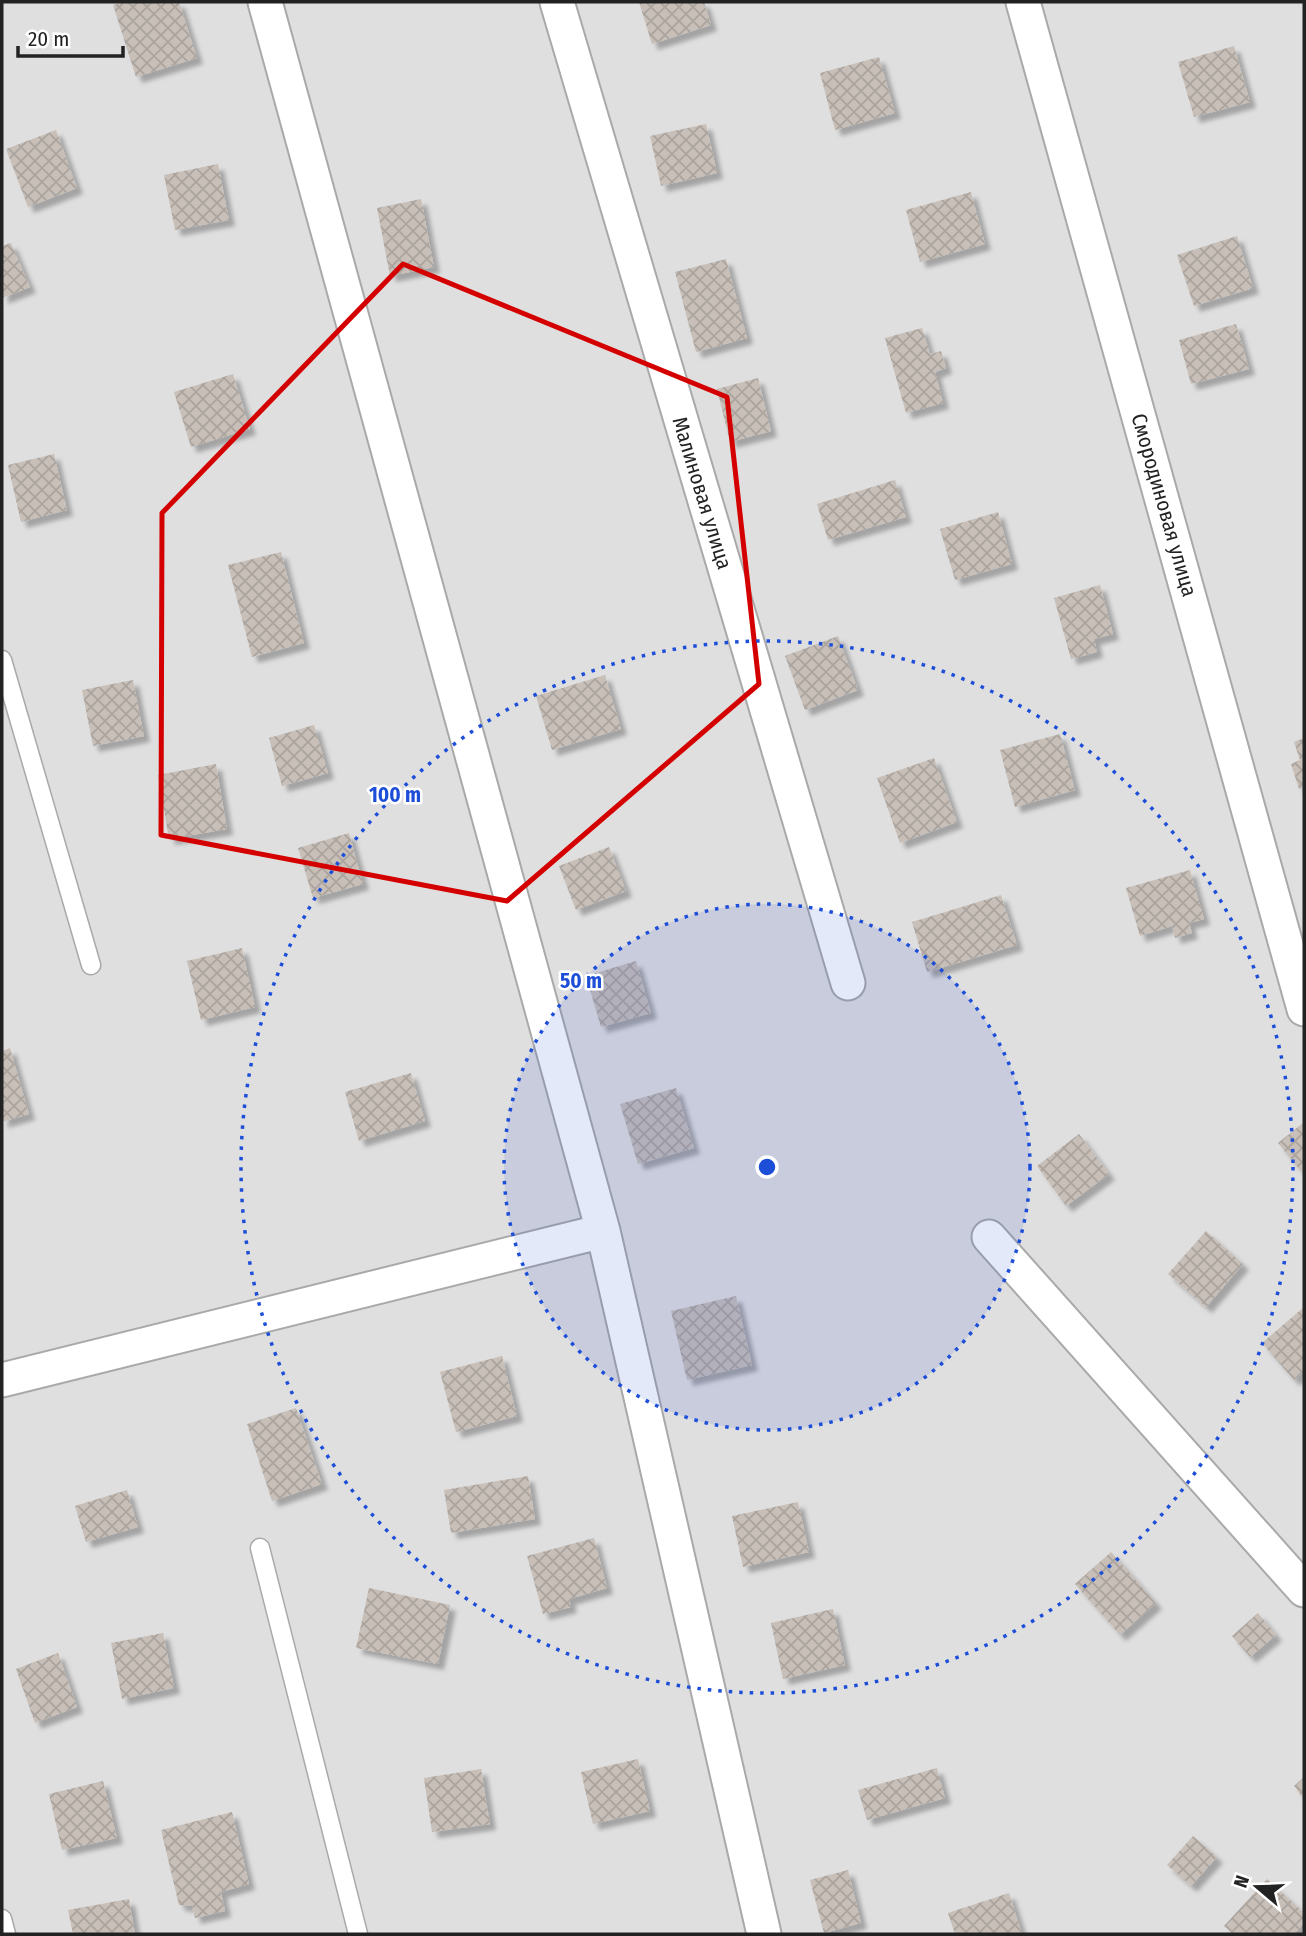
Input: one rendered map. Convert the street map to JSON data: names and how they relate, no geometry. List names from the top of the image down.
{
  "streets": {
    "street": ["Малиновая улица", "Смородиновая улица"]
  },
  "scale_bar": "20 m",
  "north": "left",
  "rings": ["100 m", "50 m"]
}
